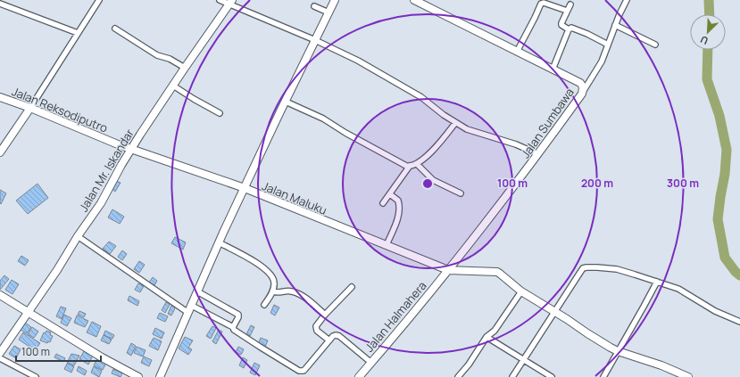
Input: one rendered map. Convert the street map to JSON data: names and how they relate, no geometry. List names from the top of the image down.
{
  "streets": {
    "main road": [
      "Jalan Reksodiputro",
      "Jalan Sumbawa",
      "Jalan Mr. Iskandar",
      "Jalan Maluku",
      "Jalan Halmahera"
    ]
  },
  "crossings": [
    ["Jalan Reksodiputro", "Jalan Mr. Iskandar"],
    ["Jalan Reksodiputro", "Jalan Maluku"],
    ["Jalan Sumbawa", "Jalan Maluku"],
    ["Jalan Sumbawa", "Jalan Halmahera"],
    ["Jalan Mr. Iskandar", "Jalan Maluku"],
    ["Jalan Maluku", "Jalan Halmahera"]
  ],
  "scale_bar": "100 m",
  "north": "bottom left",
  "rings": ["100 m", "200 m", "300 m"]
}
